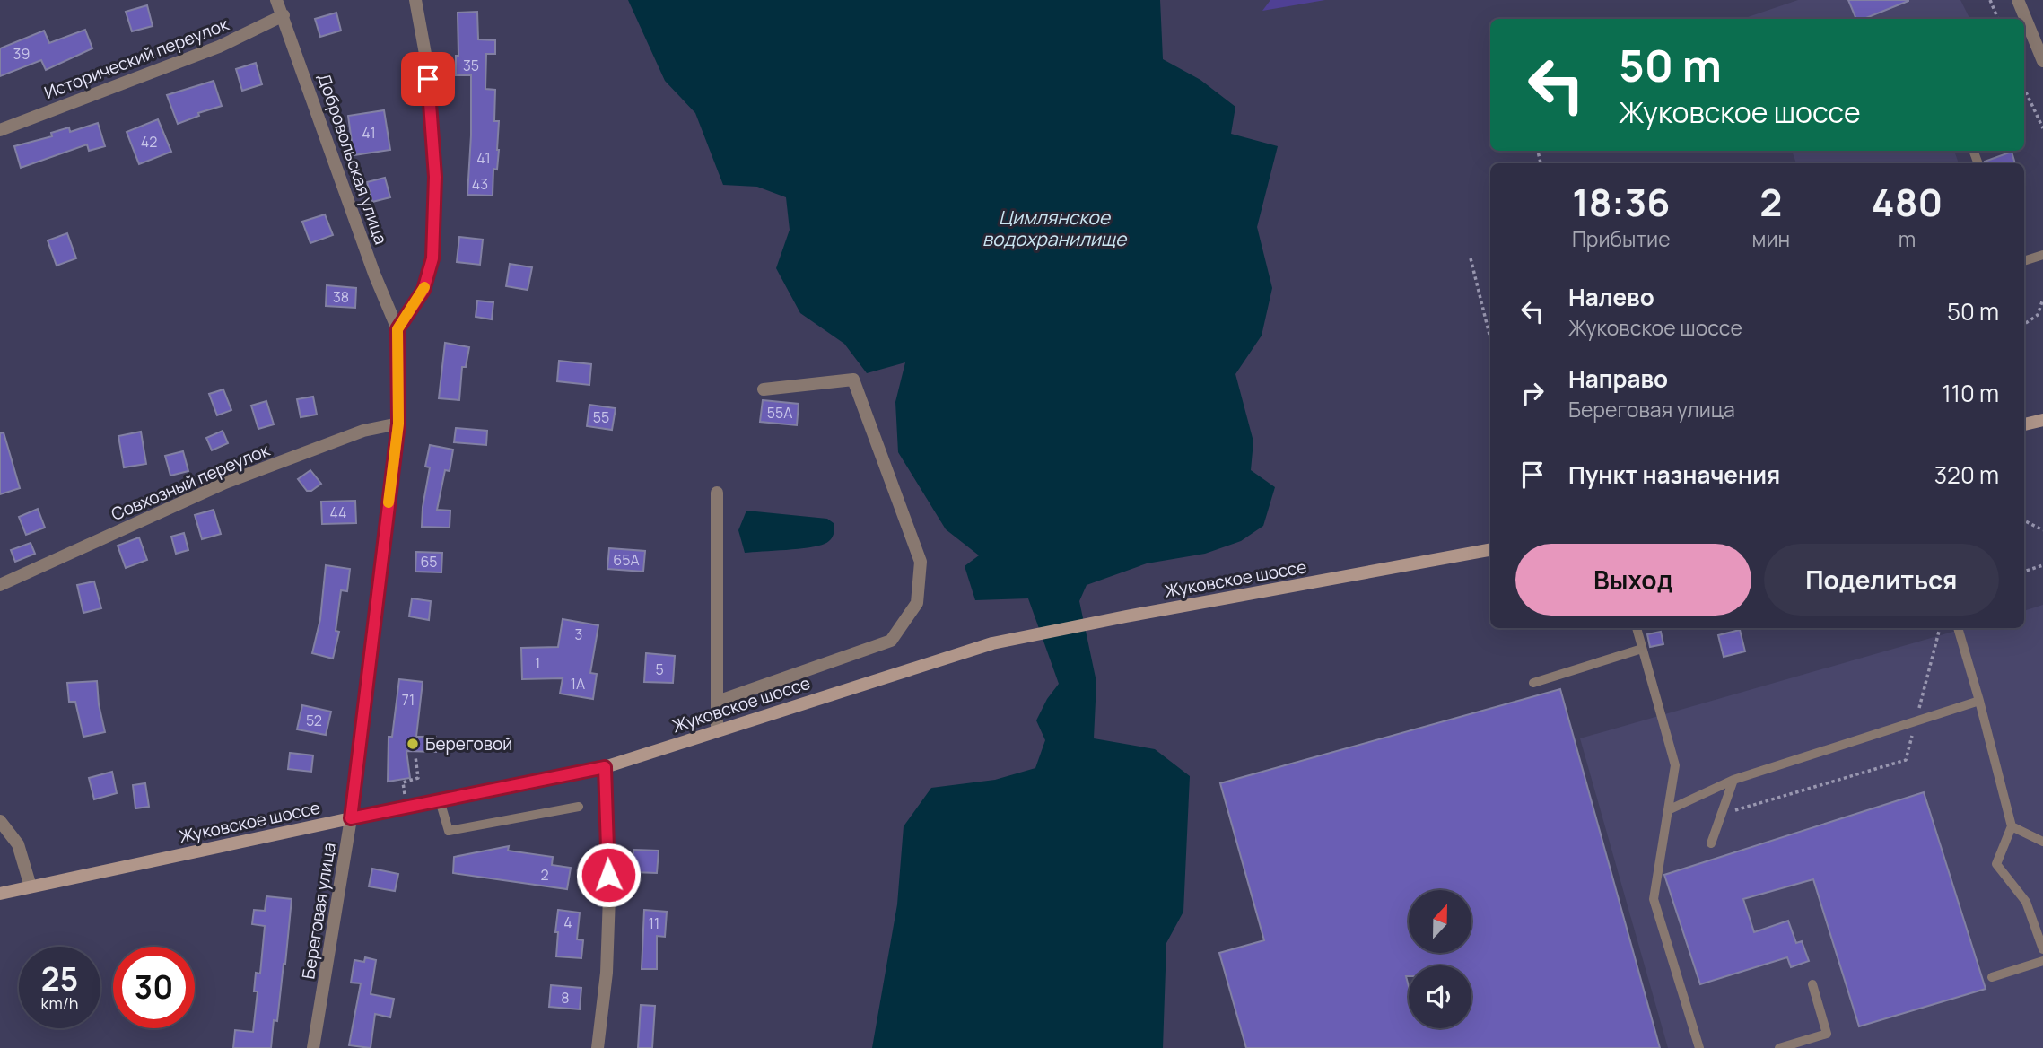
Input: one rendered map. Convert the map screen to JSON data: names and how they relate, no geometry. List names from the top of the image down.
{
  "streets": {
    "main road": ["Жуковское шоссе"],
    "street": [
      "Исторический переулок",
      "Добровольская улица",
      "Совхозный переулок",
      "Береговая улица"
    ]
  },
  "crossings": [
    ["Исторический переулок", "Добровольская улица"],
    ["Добровольская улица", "Береговая улица"],
    ["Совхозный переулок", "Береговая улица"],
    ["Жуковское шоссе", "Береговая улица"]
  ],
  "water": ["Цимлянское водохранилище"],
  "places": ["Береговой"],
  "house_numbers": [
    "39",
    "35",
    "41",
    "42",
    "41",
    "43",
    "38",
    "55А",
    "55",
    "44",
    "65А",
    "65",
    "3",
    "1",
    "5",
    "1А",
    "71",
    "52",
    "2",
    "4",
    "11",
    "8"
  ],
  "north": "top",
  "page": {
    "turn": ["50 m", "Жуковское шоссе"],
    "eta": [
      "18:36",
      "Прибытие",
      "2",
      "мин",
      "480",
      "m"
    ],
    "list": [
      {
        "name": "Налево",
        "note": "Жуковское шоссе",
        "value": "50 m"
      },
      {
        "name": "Направо",
        "note": "Береговая улица",
        "value": "110 m"
      },
      {
        "name": "Пункт назначения",
        "value": "320 m"
      }
    ],
    "buttons": ["Выход", "Поделиться"],
    "speed": "25 km/h",
    "limit": "30"
  }
}
